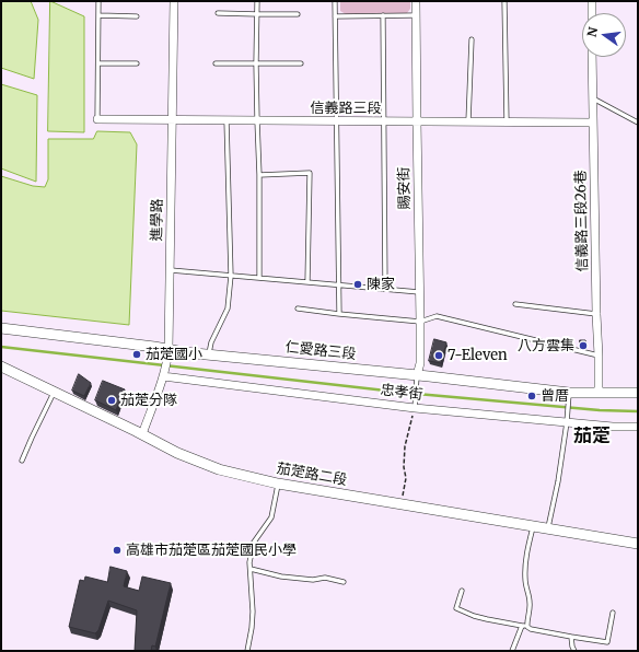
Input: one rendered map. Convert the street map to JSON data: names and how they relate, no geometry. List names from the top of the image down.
{
  "streets": {
    "street": [
      "信義路三段",
      "賜安街",
      "進學路",
      "信義路三段26巷",
      "仁愛路三段",
      "忠孝街",
      "茄萣路二段"
    ]
  },
  "crossings": [
    ["信義路三段", "賜安街"],
    ["信義路三段", "進學路"],
    ["信義路三段", "信義路三段26巷"],
    ["賜安街", "仁愛路三段"],
    ["進學路", "仁愛路三段"],
    ["進學路", "忠孝街"],
    ["進學路", "茄萣路二段"],
    ["信義路三段26巷", "仁愛路三段"]
  ],
  "districts": ["茄萣"],
  "places": [
    "陳家",
    "八方雲集",
    "茄萣國小",
    "7-Eleven",
    "曾厝",
    "茄萣分隊",
    "高雄市茄萣區茄萣國民小學"
  ],
  "north": "left"
}
